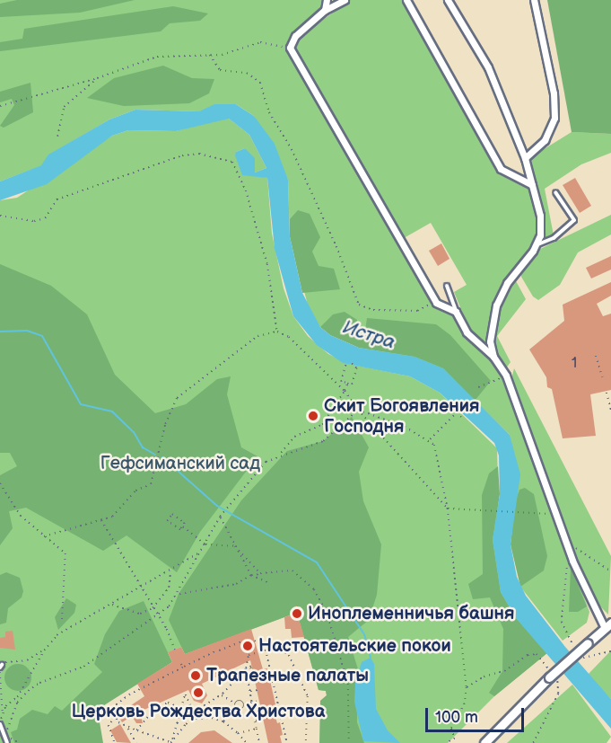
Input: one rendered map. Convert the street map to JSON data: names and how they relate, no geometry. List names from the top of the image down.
{
  "water": ["Истра"],
  "parks": ["Гефсиманский сад"],
  "places": [
    "Скит Богоявления Господня",
    "Иноплеменничья башня",
    "Настоятельские покои",
    "Трапезные палаты",
    "Церковь Рождества Христова"
  ],
  "house_numbers": ["1"],
  "scale_bar": "100 m"
}
